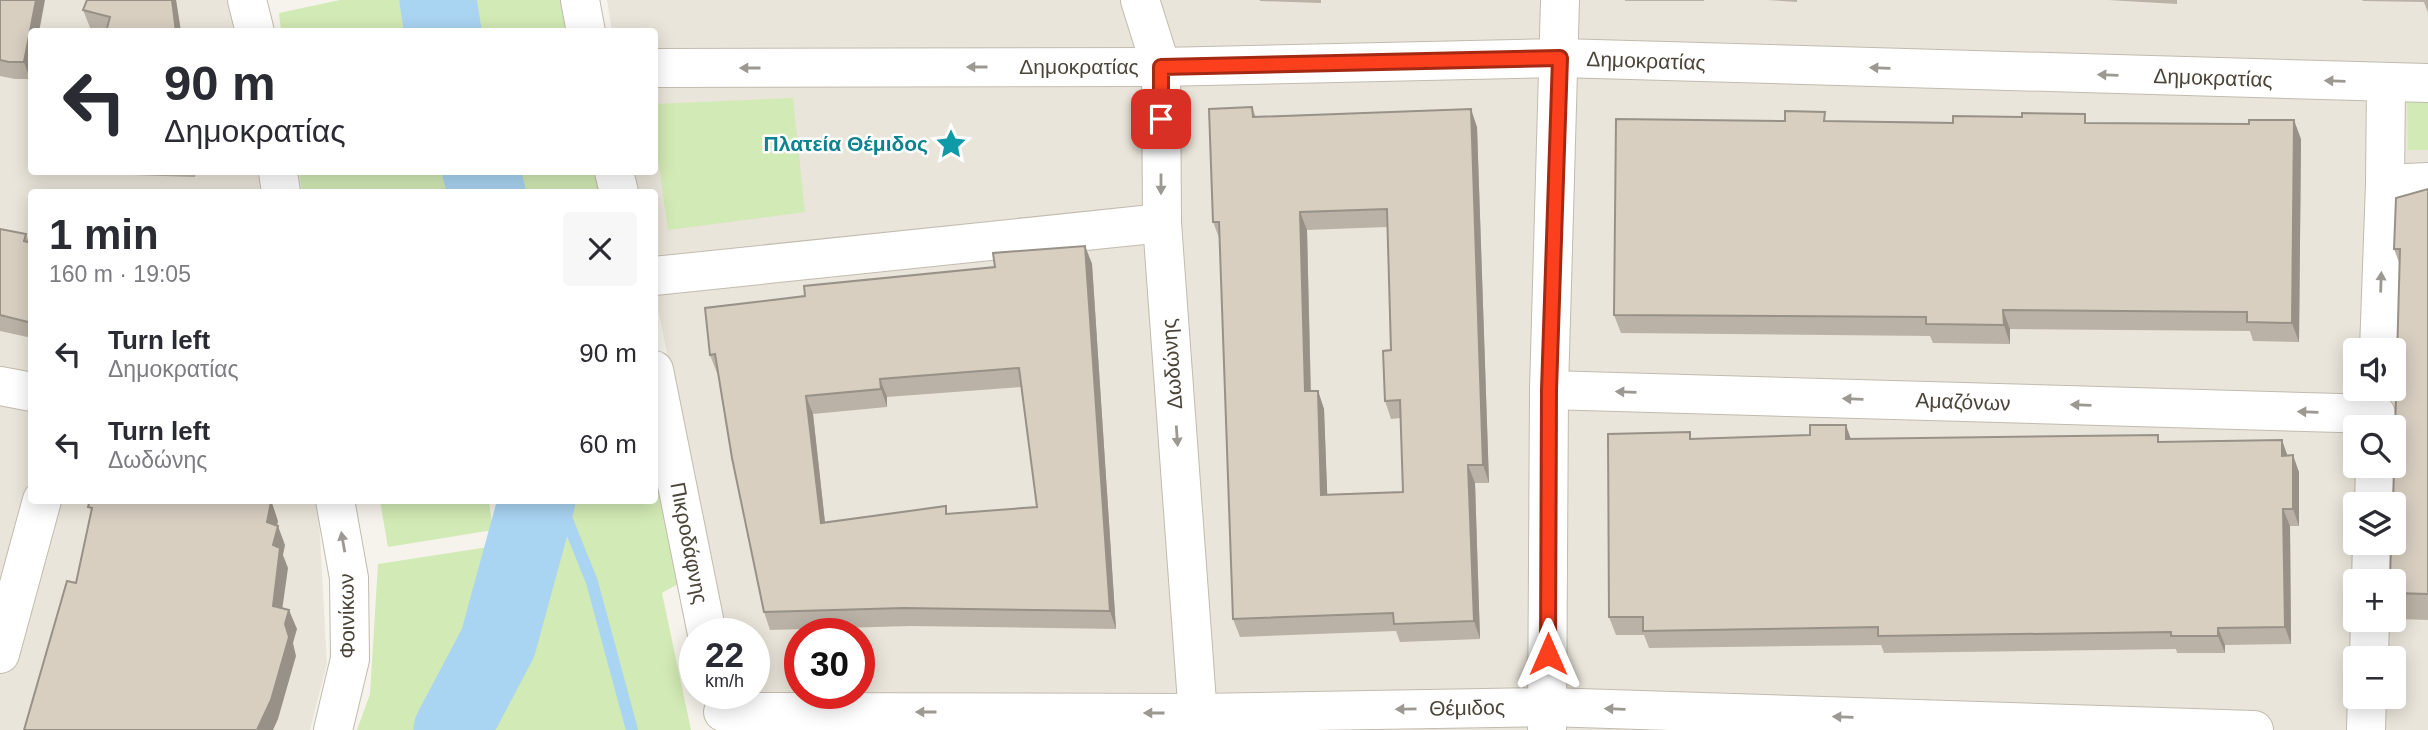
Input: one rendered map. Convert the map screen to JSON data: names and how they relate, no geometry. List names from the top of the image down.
{
  "streets": {
    "street": [
      "Δημοκρατίας",
      "Δωδώνης",
      "Αμαζόνων",
      "Πικροδάφνης",
      "Φοινίκων",
      "Θέμιδος"
    ]
  },
  "crossings": [
    ["Δημοκρατίας", "Δωδώνης"],
    ["Δωδώνης", "Θέμιδος"]
  ],
  "one_way": ["Δωδώνης", "Αμαζόνων", "Θέμιδος"],
  "places": {
    "place": ["Πλατεία Θέμιδος"]
  },
  "page": {
    "turn": ["90 m", "Δημοκρατίας"],
    "heading": ["1 min", "160 m · 19:05"],
    "list": [
      {
        "name": "Turn left",
        "note": "Δημοκρατίας",
        "value": "90 m"
      },
      {
        "name": "Turn left",
        "note": "Δωδώνης",
        "value": "60 m"
      }
    ],
    "map_buttons": ["+", "−"],
    "speed": "22 km/h",
    "limit": "30"
  }
}
